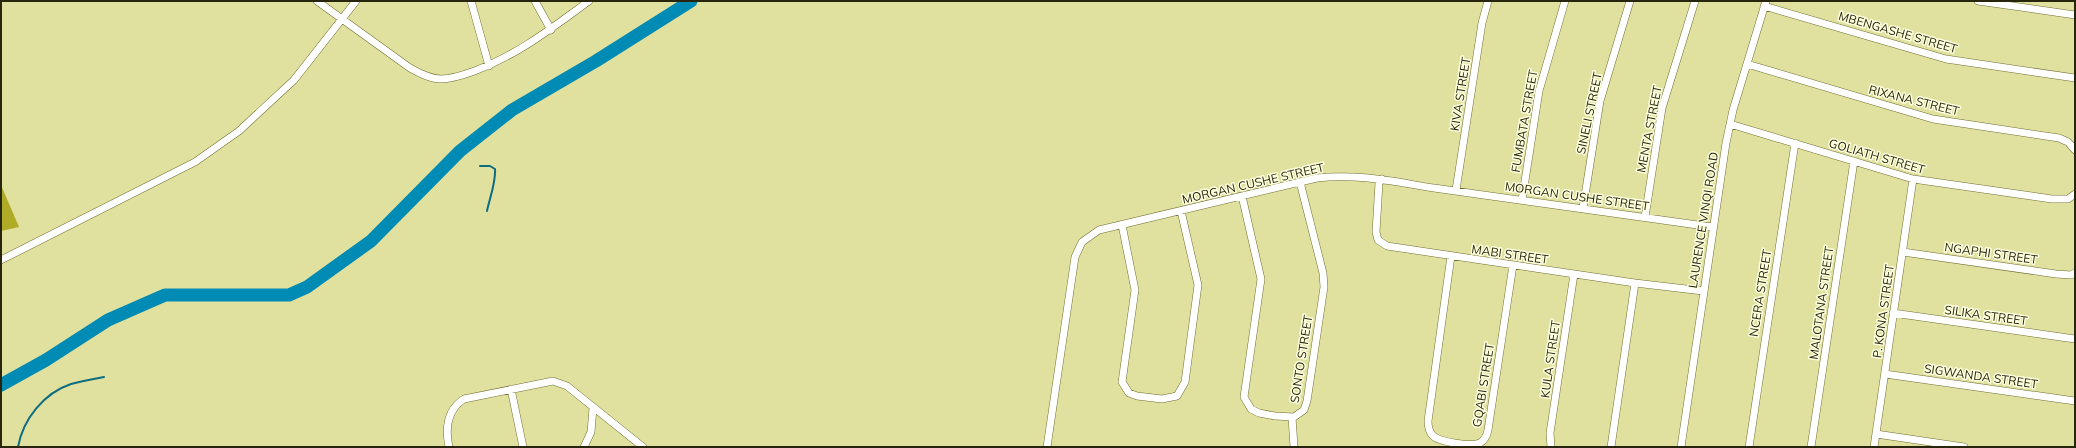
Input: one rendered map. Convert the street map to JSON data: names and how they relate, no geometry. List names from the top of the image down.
{
  "streets": {
    "street": [
      "MBENGASHE STREET",
      "KIVA STREET",
      "RIXANA STREET",
      "SINELI STREET",
      "FUMBATA STREET",
      "MENTA STREET",
      "GOLIATH STREET",
      "MORGAN CUSHE STREET",
      "LAURENCE VINQI ROAD",
      "NGAPHI STREET",
      "MABI STREET",
      "NCERA STREET",
      "MALOTANA STREET",
      "P. KONA STREET",
      "SILIKA STREET",
      "SONTO STREET",
      "KULA STREET",
      "SIGWANDA STREET",
      "GQABI STREET"
    ]
  },
  "crossings": [
    ["MBENGASHE STREET", "LAURENCE VINQI ROAD"],
    ["KIVA STREET", "MORGAN CUSHE STREET"],
    ["RIXANA STREET", "LAURENCE VINQI ROAD"],
    ["SINELI STREET", "MORGAN CUSHE STREET"],
    ["FUMBATA STREET", "MORGAN CUSHE STREET"],
    ["MENTA STREET", "MORGAN CUSHE STREET"],
    ["GOLIATH STREET", "LAURENCE VINQI ROAD"],
    ["GOLIATH STREET", "NCERA STREET"],
    ["GOLIATH STREET", "MALOTANA STREET"],
    ["GOLIATH STREET", "P. KONA STREET"],
    ["MORGAN CUSHE STREET", "LAURENCE VINQI ROAD"],
    ["MORGAN CUSHE STREET", "MABI STREET"],
    ["MORGAN CUSHE STREET", "SONTO STREET"],
    ["LAURENCE VINQI ROAD", "MABI STREET"],
    ["NGAPHI STREET", "P. KONA STREET"],
    ["MABI STREET", "KULA STREET"],
    ["MABI STREET", "GQABI STREET"],
    ["P. KONA STREET", "SILIKA STREET"],
    ["P. KONA STREET", "SIGWANDA STREET"]
  ]
}
